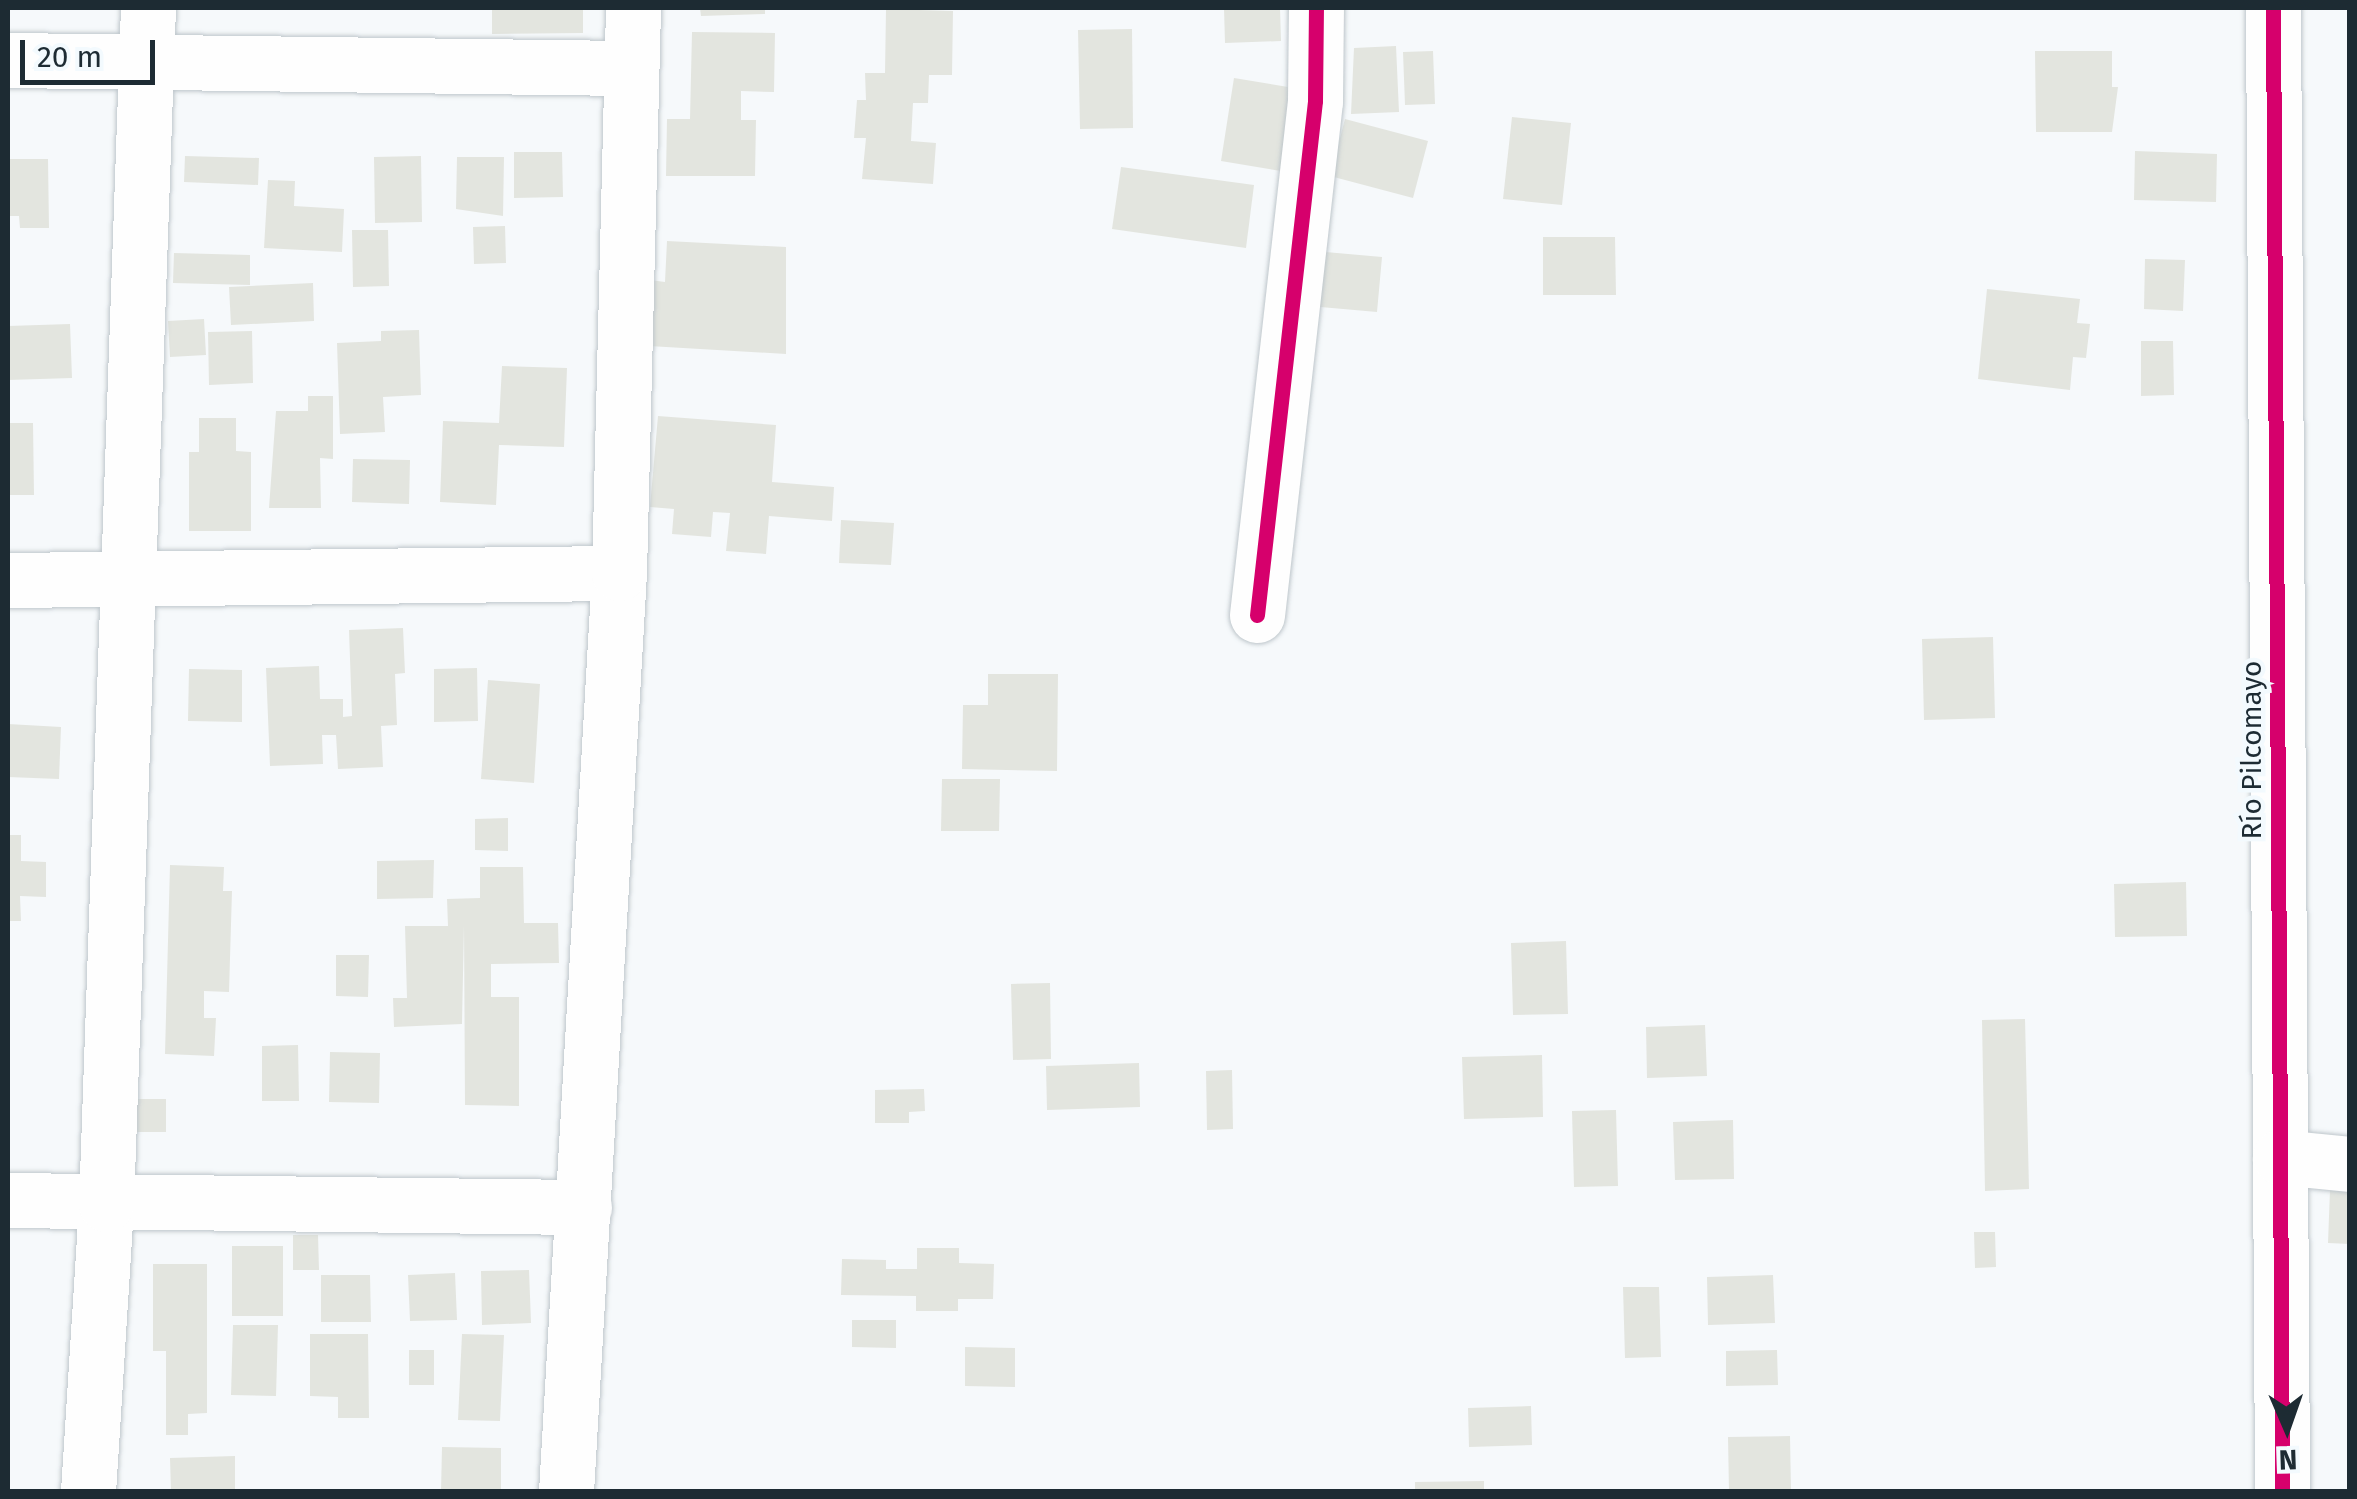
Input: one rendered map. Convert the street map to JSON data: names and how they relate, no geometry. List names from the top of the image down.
{
  "streets": {
    "street": ["Río Pilcomayo"]
  },
  "scale_bar": "20 m",
  "north": "bottom"
}
